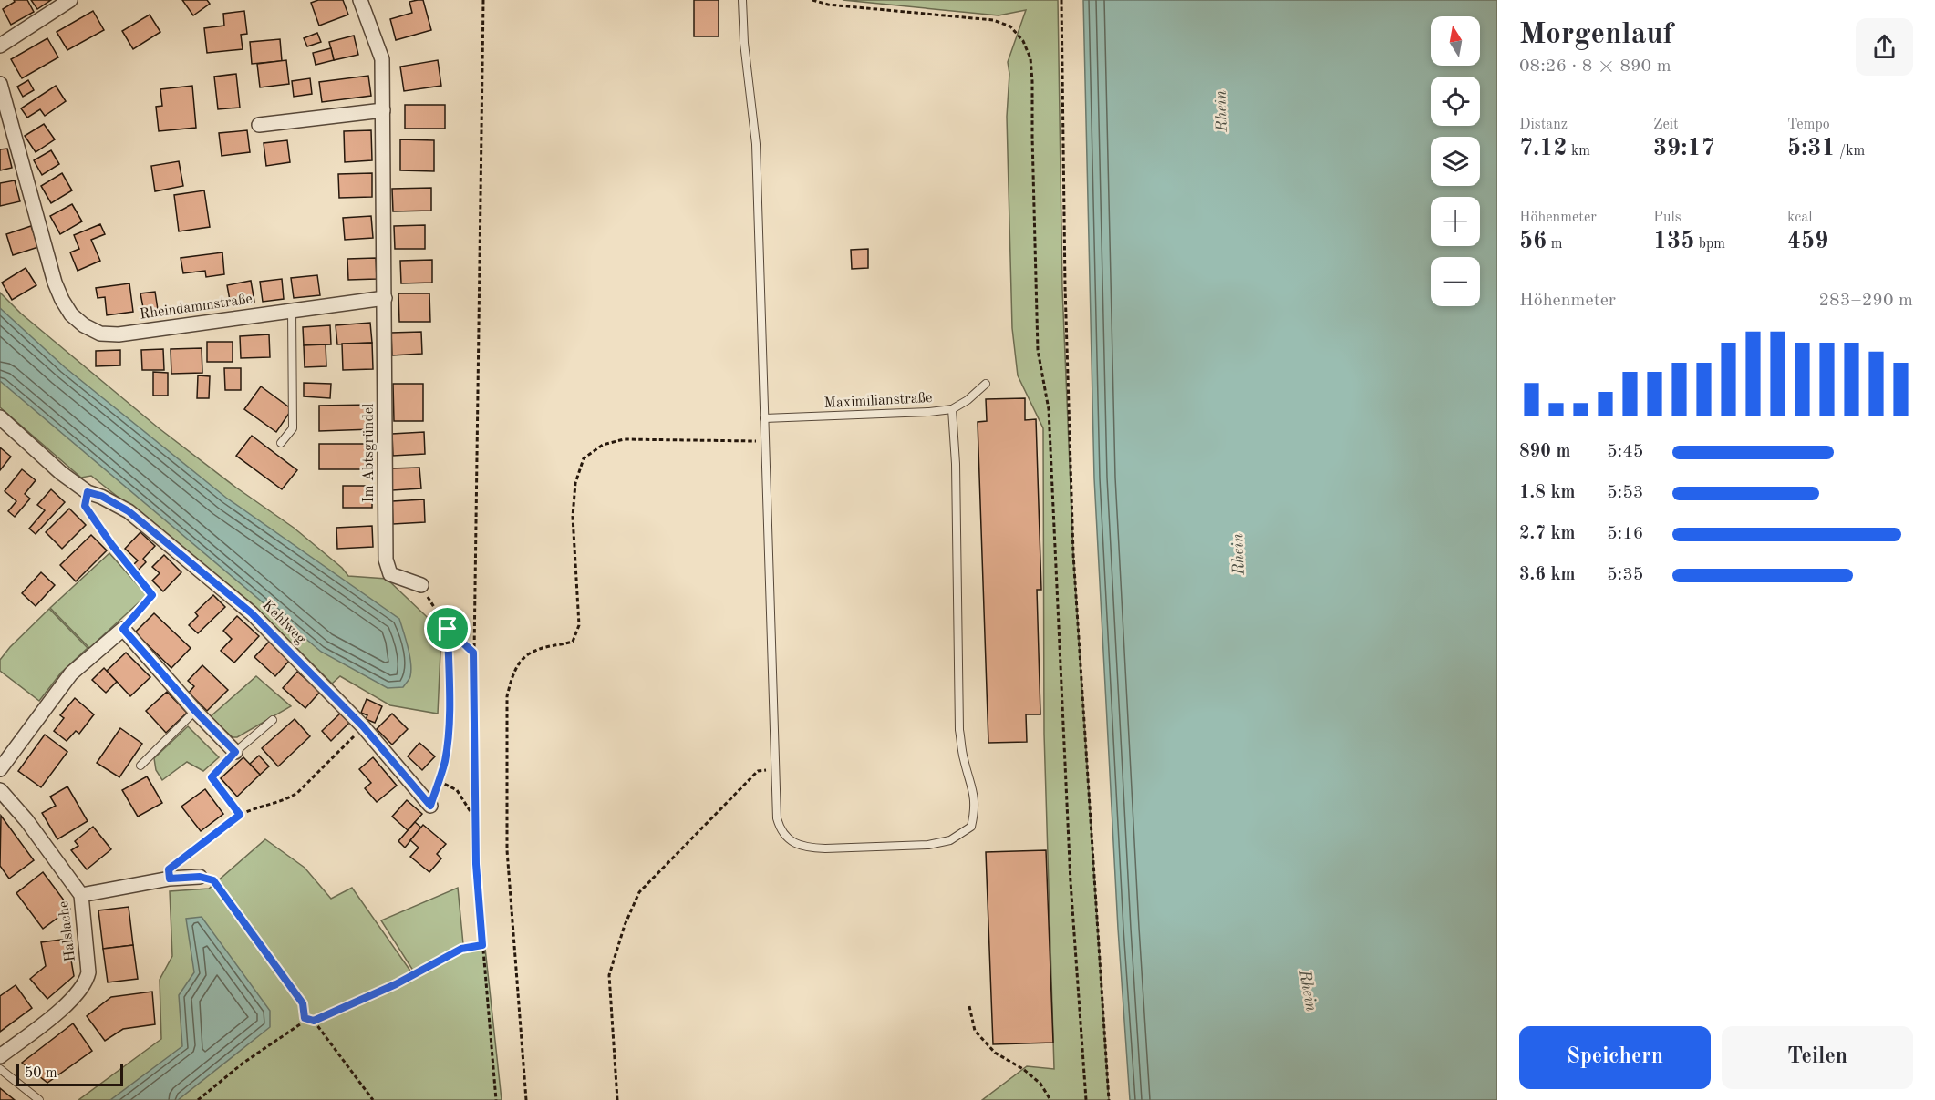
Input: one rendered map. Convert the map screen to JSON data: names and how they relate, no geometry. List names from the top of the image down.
{
  "streets": {
    "street": [
      "Rheindammstraße",
      "Im Abtsgründel",
      "Kehlweg",
      "Halslache"
    ],
    "lane": ["Maximilianstraße"]
  },
  "crossings": [
    ["Rheindammstraße", "Im Abtsgründel"]
  ],
  "water": ["Rhein"],
  "scale_bar": "50 m",
  "north": "top",
  "page": {
    "heading": ["Morgenlauf", "08:26 · 8 × 890 m"],
    "map_buttons": ["+", "−"],
    "stats": [
      ["Distanz", "7.12 km"],
      ["Zeit", "39:17"],
      ["Tempo", "5:31 /km"],
      ["Höhenmeter", "56 m"],
      ["Puls", "135 bpm"],
      ["kcal", "459"]
    ],
    "chart": ["Höhenmeter", "283–290 m"],
    "list": [
      {
        "name": "890 m",
        "note": "5:45"
      },
      {
        "name": "1.8 km",
        "note": "5:53"
      },
      {
        "name": "2.7 km",
        "note": "5:16"
      },
      {
        "name": "3.6 km",
        "note": "5:35"
      }
    ],
    "buttons": ["Speichern", "Teilen"],
    "scale": "50 m"
  }
}
